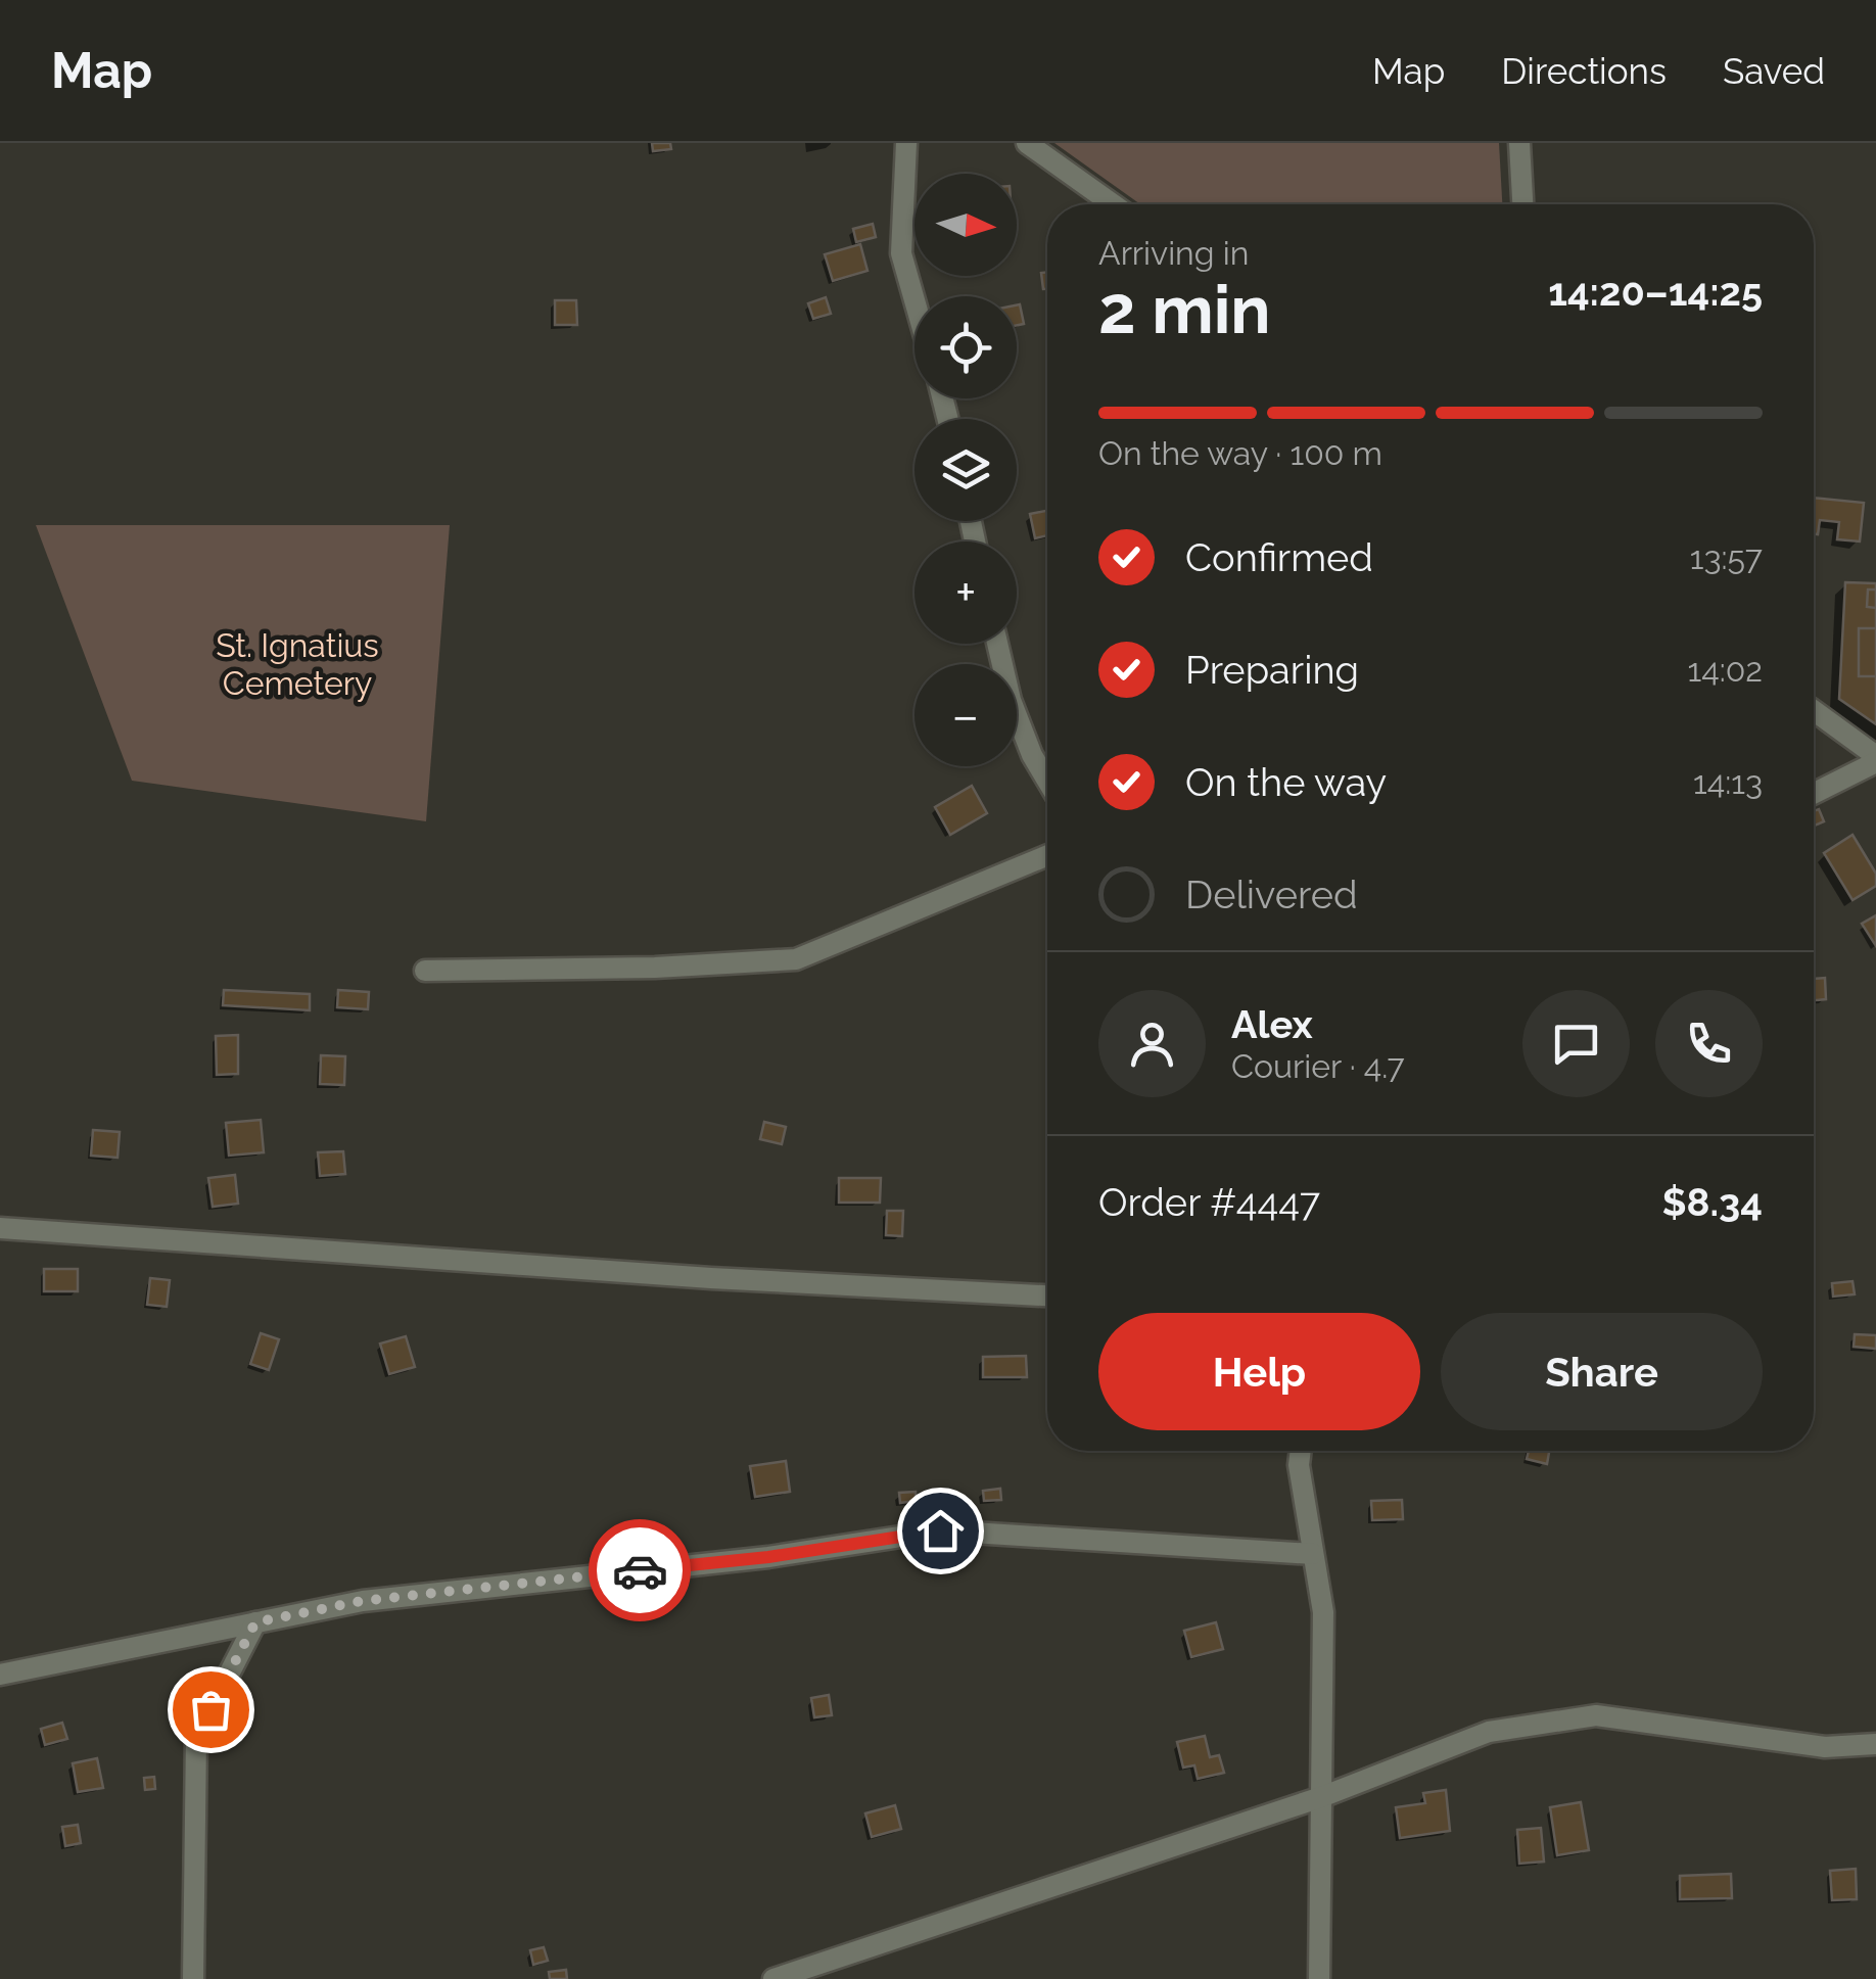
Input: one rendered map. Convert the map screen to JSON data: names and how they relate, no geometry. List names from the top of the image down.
{
  "parks": ["St. Ignatius Cemetery"],
  "north": "right",
  "page": {
    "header": "Map",
    "nav": ["Map", "Directions", "Saved"],
    "map_buttons": ["+", "−"],
    "heading": ["2 min", "Arriving in", "14:20–14:25"],
    "panel": [
      "Alex",
      "Courier · 4.7",
      "Order #4447",
      "$8.34"
    ],
    "bar": "On the way · 100 m",
    "list": [
      ["Confirmed", "13:57"],
      ["Preparing", "14:02"],
      ["On the way", "14:13"],
      "Delivered"
    ],
    "buttons": ["Help", "Share"]
  }
}
